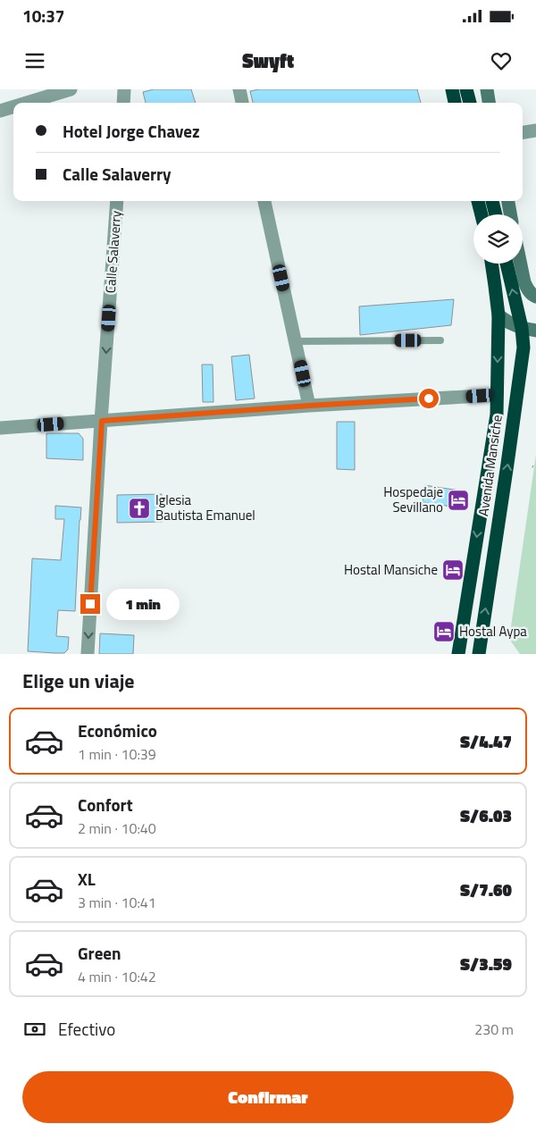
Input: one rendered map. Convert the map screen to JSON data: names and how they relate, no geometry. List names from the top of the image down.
{
  "streets": {
    "highway": ["Avenida Mansiche"],
    "street": ["Calle Salaverry"]
  },
  "one_way": ["Calle Salaverry"],
  "places": {
    "hotel": ["Hospedaje Sevillano", "Hostal Mansiche", "Hostal Aypa"],
    "church": ["Iglesia Bautista Emanuel"]
  },
  "page": {
    "status": "10:37",
    "header": "Swyft",
    "banner": ["Hotel Jorge Chavez", "Calle Salaverry"],
    "bubble": "1 min",
    "heading": "Elige un viaje",
    "list": [
      {
        "name": "Económico",
        "note": "1 min · 10:39",
        "value": "S/4.47"
      },
      {
        "name": "Confort",
        "note": "2 min · 10:40",
        "value": "S/6.03"
      },
      {
        "name": "XL",
        "note": "3 min · 10:41",
        "value": "S/7.60"
      },
      {
        "name": "Green",
        "note": "4 min · 10:42",
        "value": "S/3.59"
      }
    ],
    "pay": ["Efectivo", "230 m"],
    "buttons": "Confirmar"
  }
}
